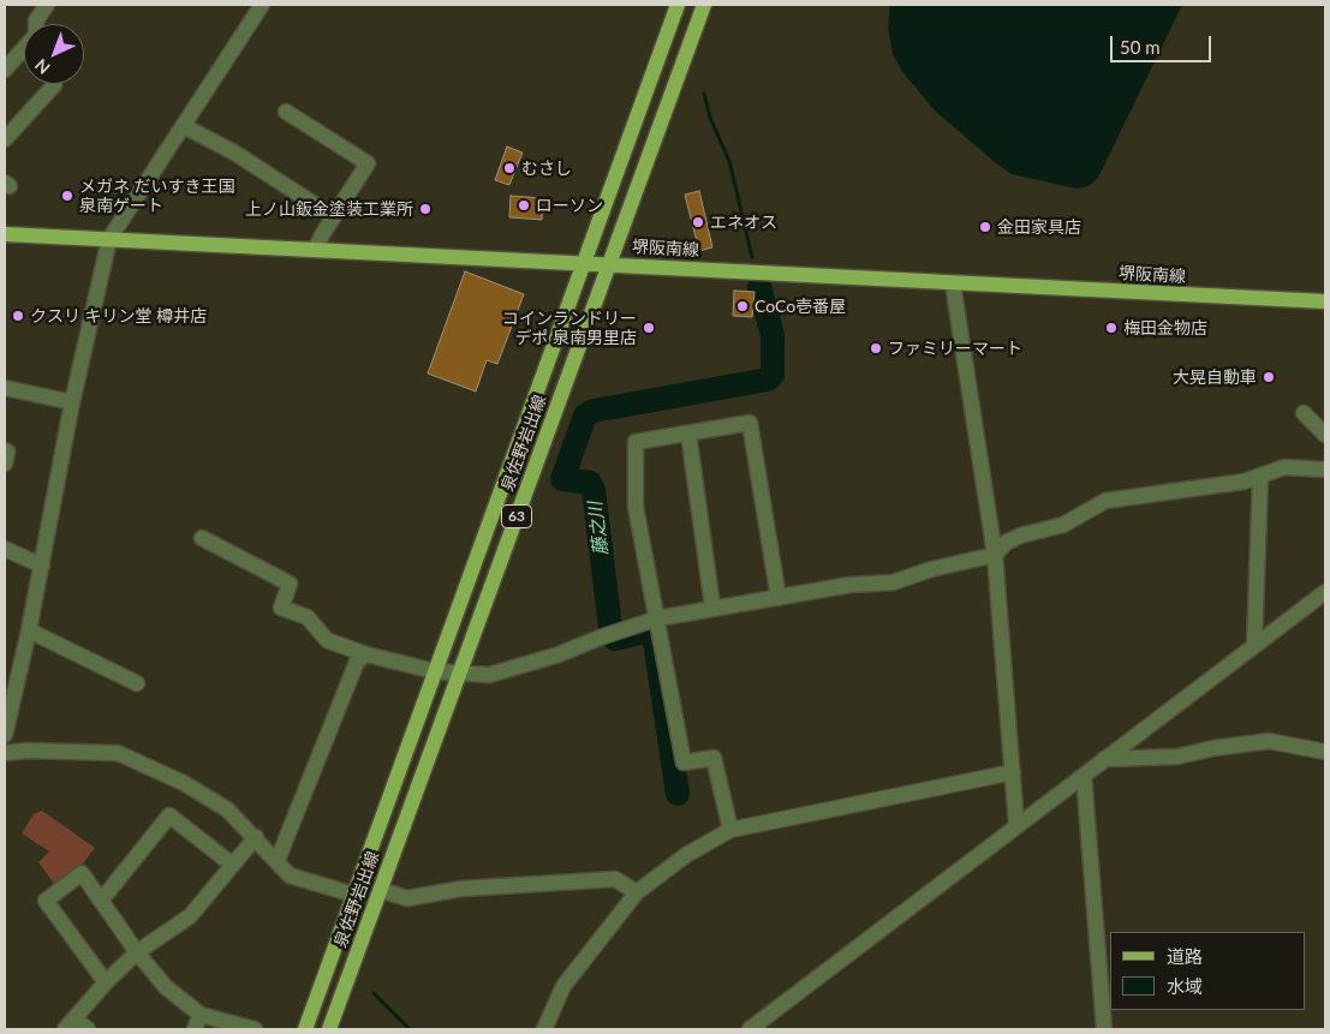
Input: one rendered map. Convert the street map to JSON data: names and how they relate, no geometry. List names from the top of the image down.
{
  "streets": {
    "main road": ["堺阪南線", "泉佐野岩出線", "63"]
  },
  "crossings": [
    ["堺阪南線", "泉佐野岩出線"]
  ],
  "water": ["藤之川"],
  "places": [
    "むさし",
    "メガネ だいすき王国 泉南ゲート",
    "ローソン",
    "上ノ山鈑金塗装工業所",
    "エネオス",
    "金田家具店",
    "CoCo壱番屋",
    "クスリ キリン堂 樽井店",
    "コインランドリー デポ 泉南男里店",
    "梅田金物店",
    "ファミリーマート",
    "大晃自動車"
  ],
  "legend": ["道路", "水域"],
  "scale_bar": "50 m",
  "north": "bottom left"
}
